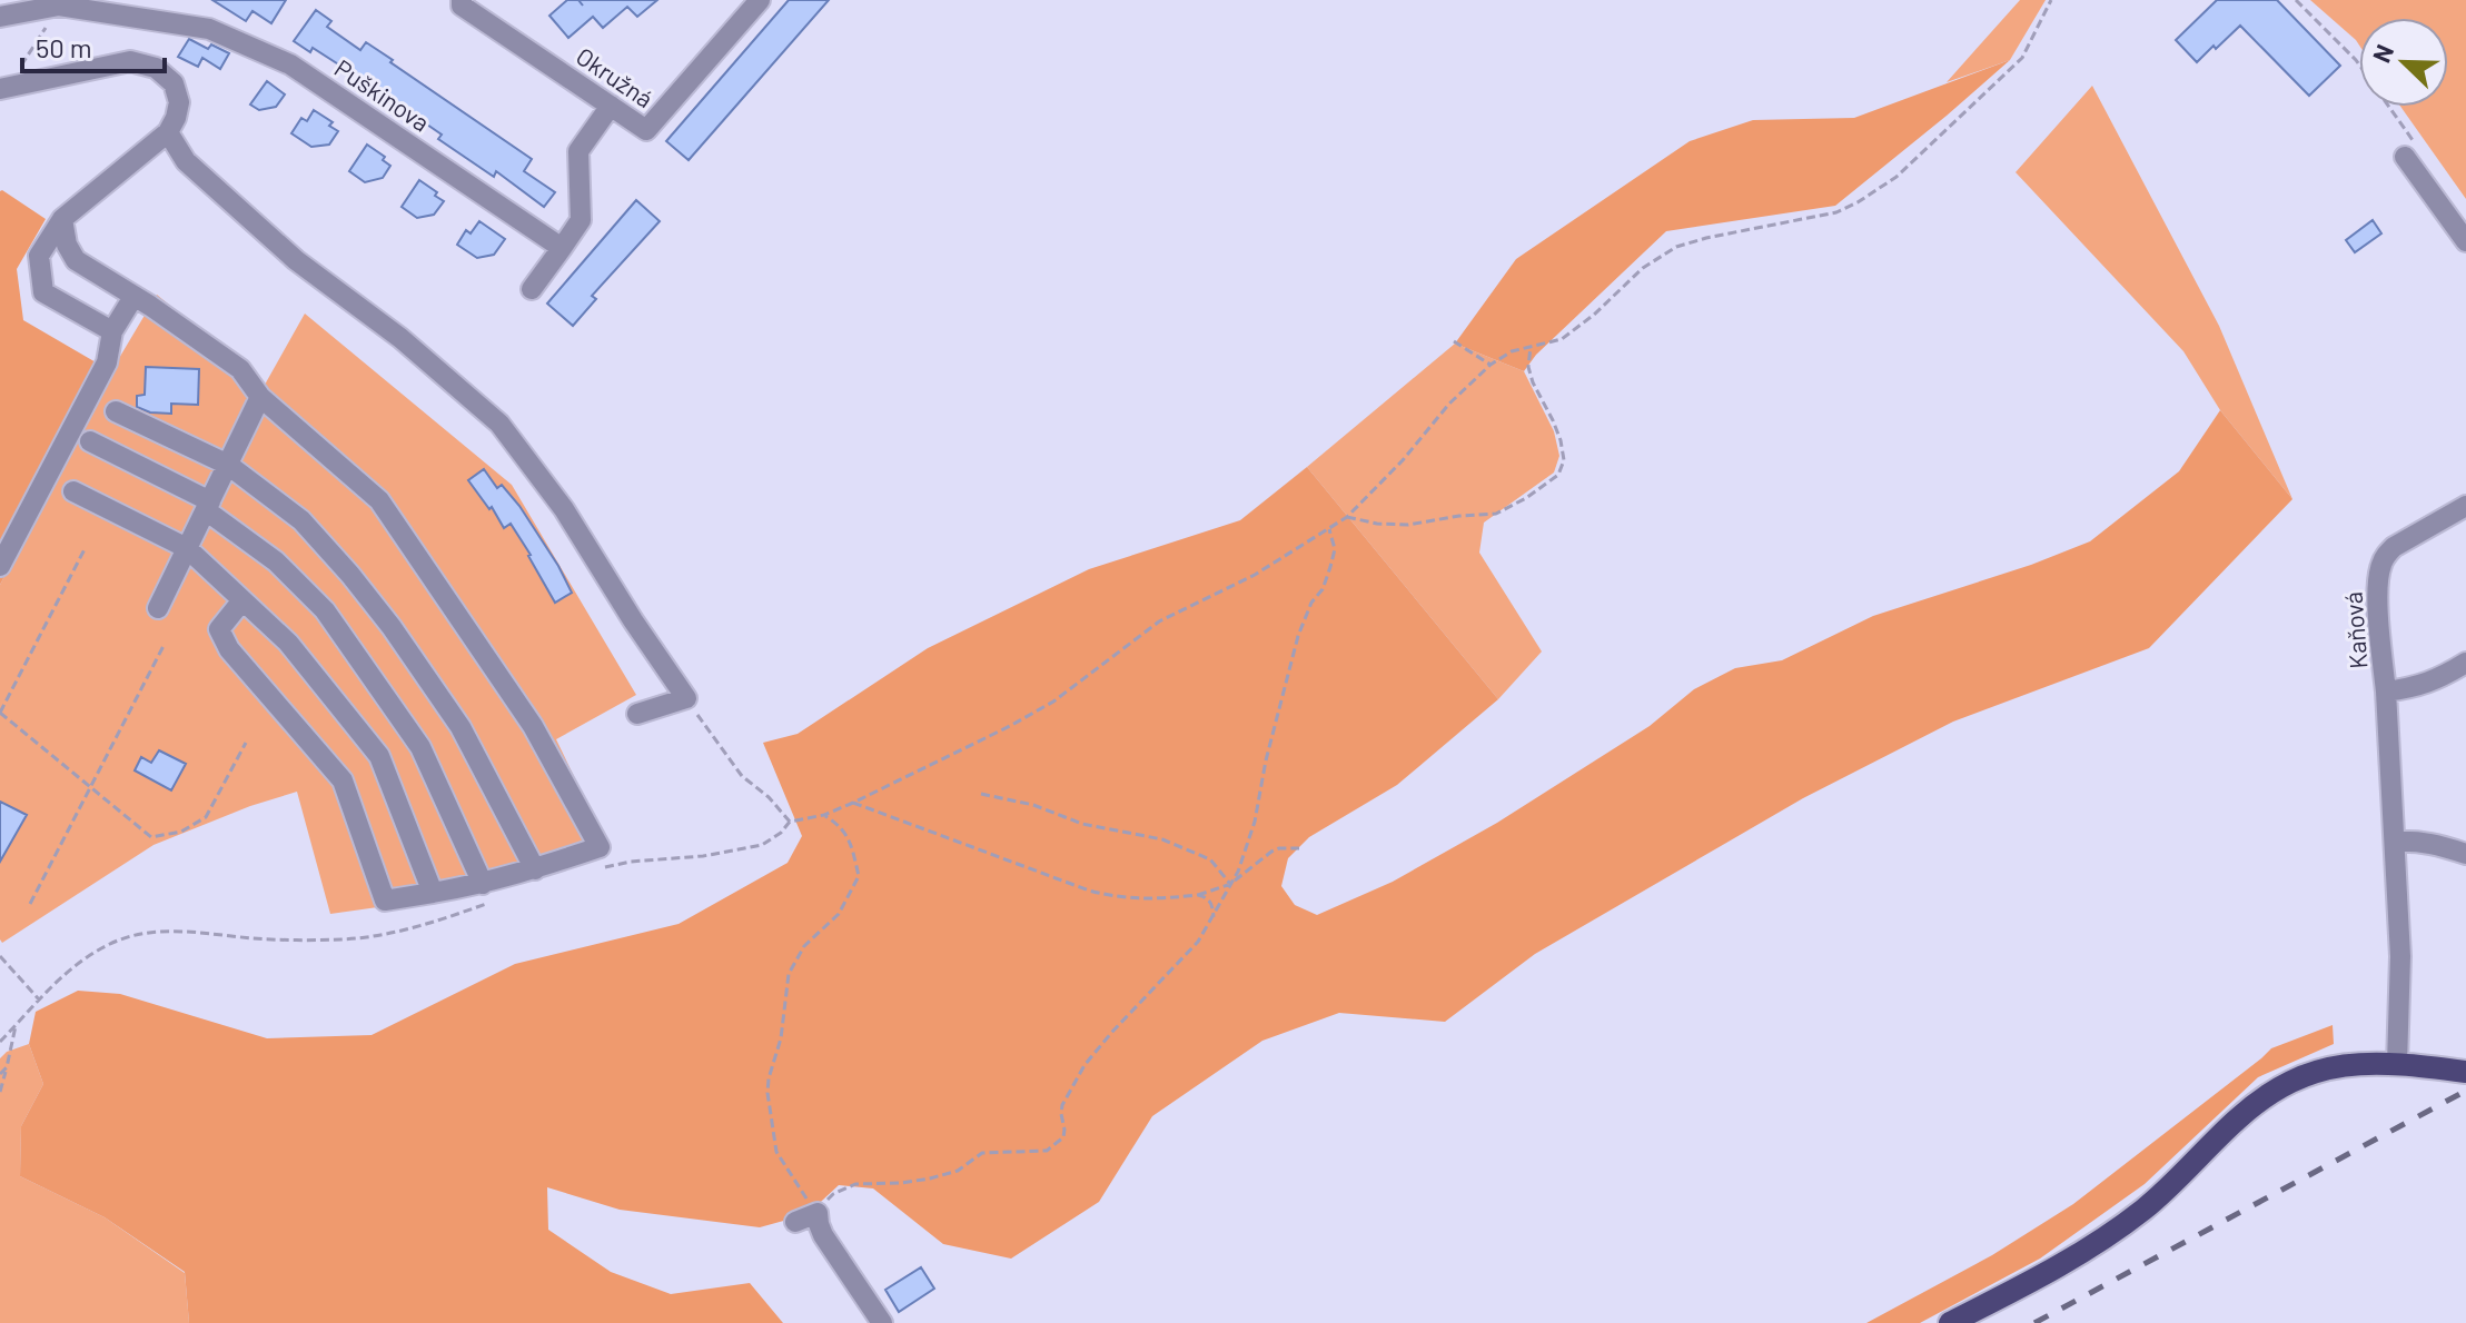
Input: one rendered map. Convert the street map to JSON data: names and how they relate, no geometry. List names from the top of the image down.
{
  "streets": {
    "street": ["Okružná", "Puškinova", "Kaňová"]
  },
  "scale_bar": "50 m",
  "north": "top left"
}
